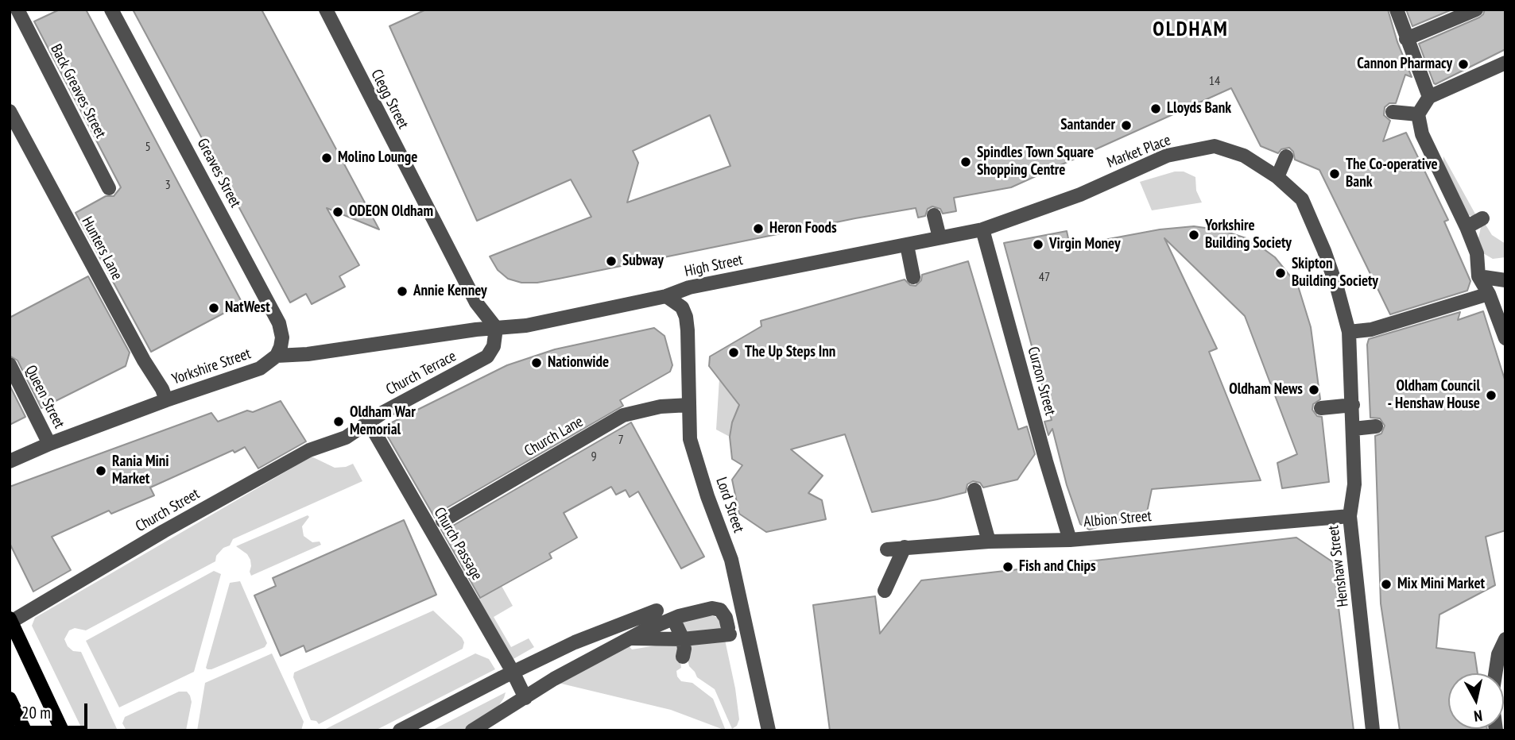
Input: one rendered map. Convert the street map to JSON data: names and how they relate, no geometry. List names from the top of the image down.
{
  "streets": {
    "street": [
      "Back Greaves Street",
      "Clegg Street",
      "Market Place",
      "Greaves Street",
      "Hunters Lane",
      "High Street",
      "Yorkshire Street",
      "Church Terrace",
      "Curzon Street",
      "Queen Street",
      "Church Lane",
      "Lord Street",
      "Church Street",
      "Albion Street",
      "Church Passage",
      "Henshaw Street"
    ]
  },
  "crossings": [
    ["Clegg Street", "High Street"],
    ["Clegg Street", "Yorkshire Street"],
    ["Clegg Street", "Church Terrace"],
    ["Market Place", "High Street"],
    ["Market Place", "Curzon Street"],
    ["Market Place", "Henshaw Street"],
    ["Greaves Street", "Yorkshire Street"],
    ["Hunters Lane", "Yorkshire Street"],
    ["High Street", "Yorkshire Street"],
    ["High Street", "Church Terrace"],
    ["High Street", "Lord Street"],
    ["Yorkshire Street", "Church Terrace"],
    ["Yorkshire Street", "Queen Street"],
    ["Church Terrace", "Church Street"],
    ["Curzon Street", "Albion Street"],
    ["Church Lane", "Lord Street"],
    ["Albion Street", "Henshaw Street"]
  ],
  "districts": ["OLDHAM"],
  "places": [
    "Cannon Pharmacy",
    "Lloyds Bank",
    "Santander",
    "Molino Lounge",
    "Spindles Town Square Shopping Centre",
    "The Co-operative Bank",
    "ODEON Oldham",
    "Heron Foods",
    "Yorkshire Building Society",
    "Virgin Money",
    "Subway",
    "Skipton Building Society",
    "Annie Kenney",
    "NatWest",
    "The Up Steps Inn",
    "Nationwide",
    "Oldham News",
    "Oldham Council - Henshaw House",
    "Oldham War Memorial",
    "Rania Mini Market",
    "Fish and Chips",
    "Mix Mini Market"
  ],
  "house_numbers": [
    "14",
    "5",
    "3",
    "47",
    "7",
    "9"
  ],
  "scale_bar": "20 m",
  "north": "bottom"
}
